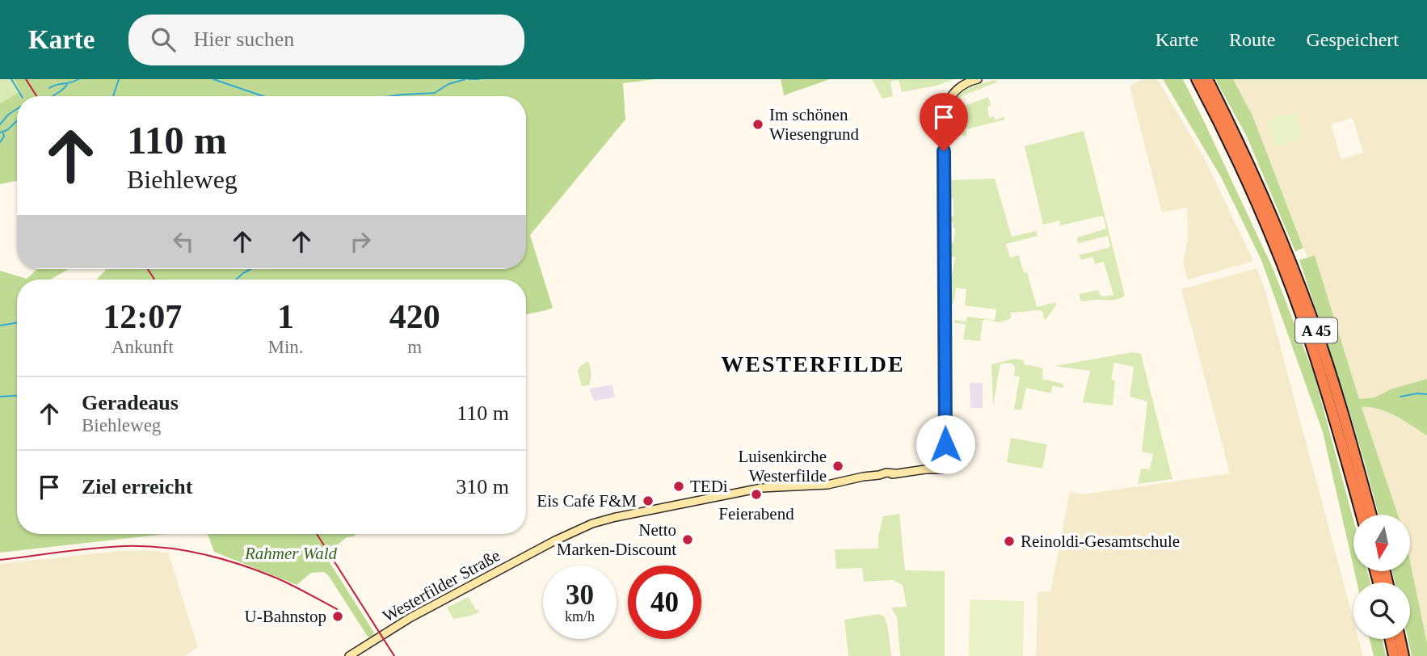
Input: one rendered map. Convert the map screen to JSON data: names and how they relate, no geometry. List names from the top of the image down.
{
  "streets": {
    "highway": ["A 45"],
    "street": ["Westerfilder Straße"]
  },
  "districts": ["WESTERFILDE"],
  "parks": ["Rahmer Wald"],
  "places": [
    "Im schönen Wiesengrund",
    "Luisenkirche Westerfilde",
    "TEDi",
    "Feierabend",
    "Eis Café F&M",
    "Netto Marken-Discount",
    "Reinoldi-Gesamtschule",
    "U-Bahnstop"
  ],
  "north": "bottom",
  "page": {
    "header": "Karte",
    "search": "Hier suchen",
    "nav": ["Karte", "Route", "Gespeichert"],
    "turn": ["110 m", "Biehleweg"],
    "eta": [
      "12:07",
      "Ankunft",
      "1",
      "Min.",
      "420",
      "m"
    ],
    "list": [
      {
        "name": "Geradeaus",
        "note": "Biehleweg",
        "value": "110 m"
      },
      {
        "name": "Ziel erreicht",
        "value": "310 m"
      }
    ],
    "speed": "30 km/h",
    "limit": "40"
  }
}
